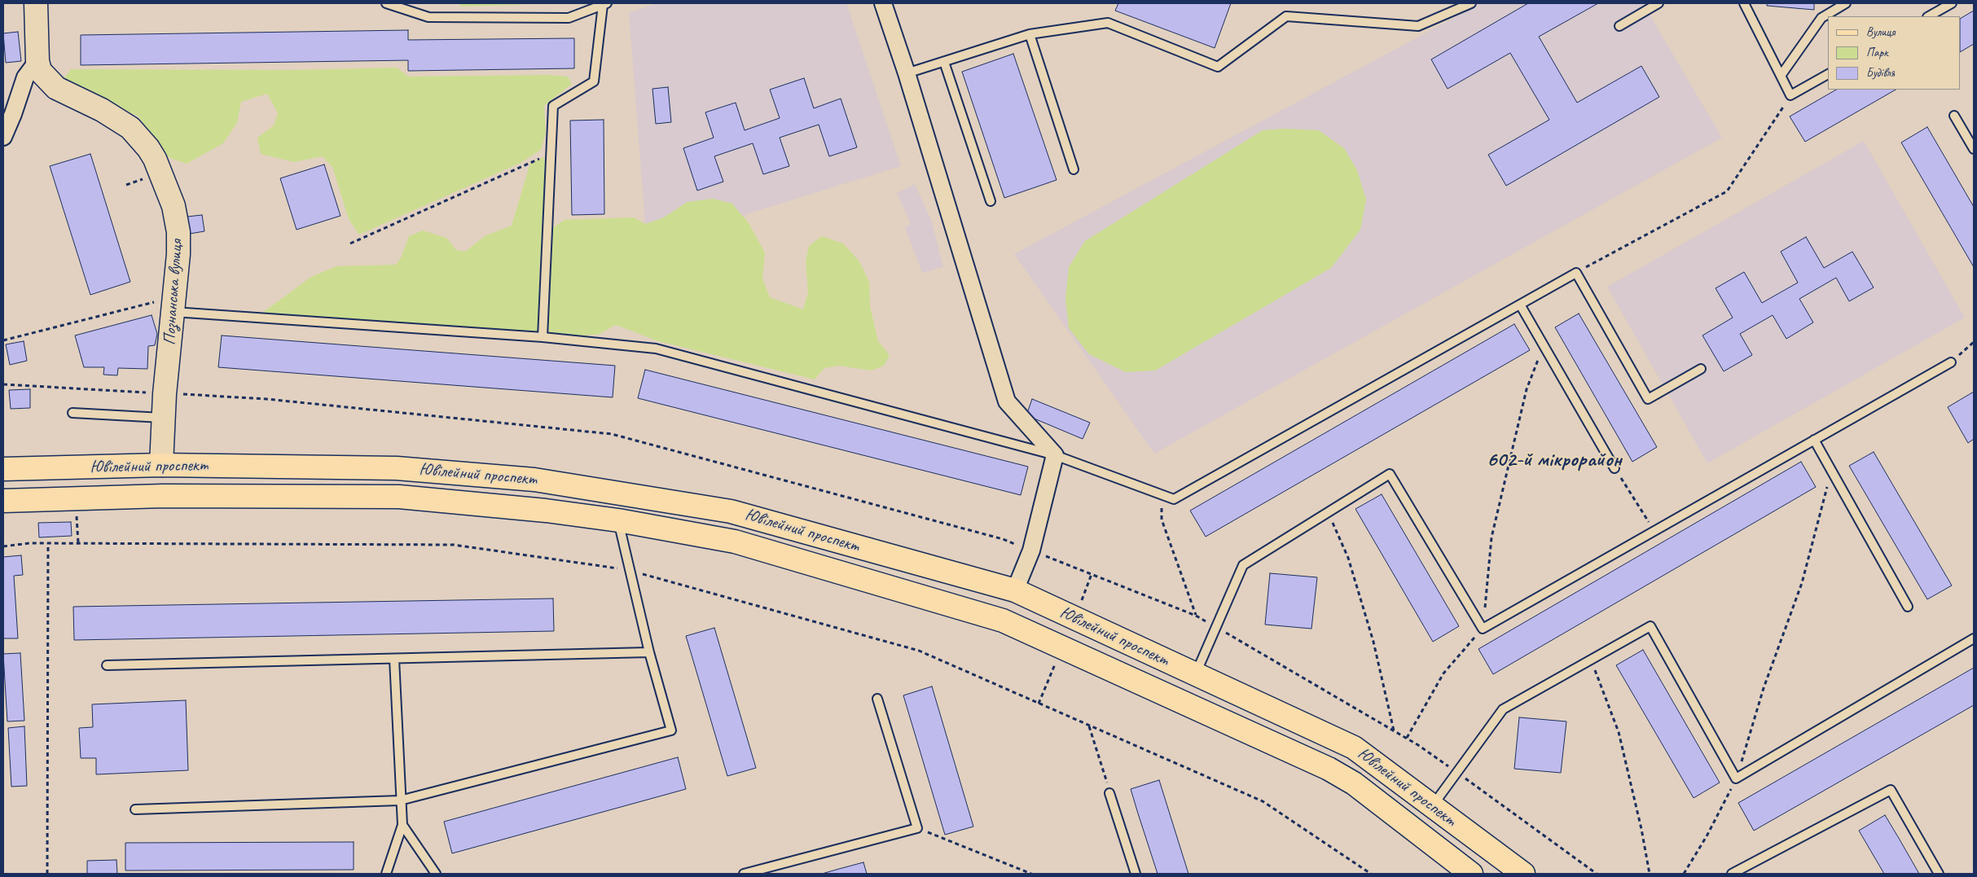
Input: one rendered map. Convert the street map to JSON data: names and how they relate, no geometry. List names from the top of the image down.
{
  "streets": {
    "main road": ["Ювілейний проспект"],
    "street": ["Познанська вулиця"]
  },
  "crossings": [
    ["Познанська вулиця", "Ювілейний проспект"]
  ],
  "districts": ["602-й мікрорайон"],
  "legend": ["Вулиця", "Парк", "Будівля"]
}
